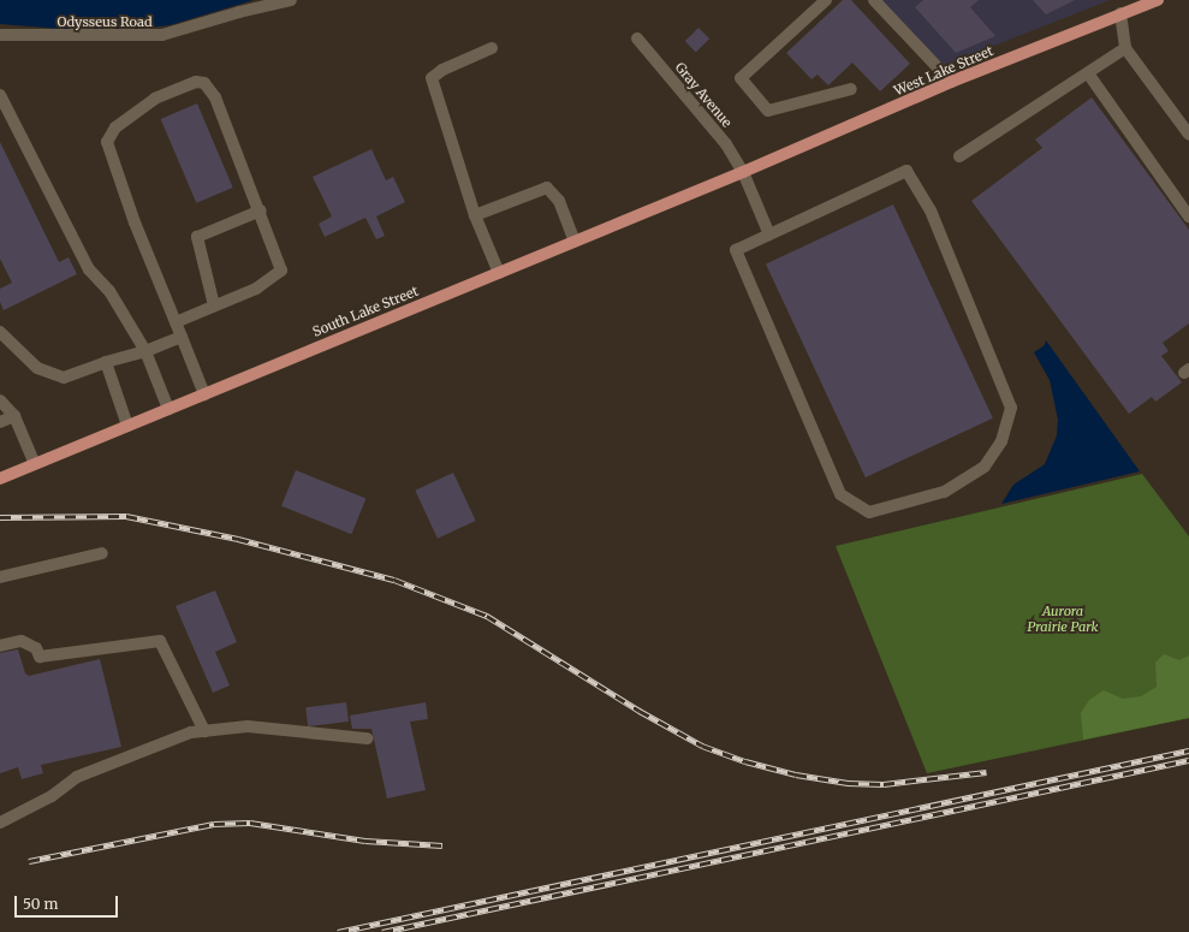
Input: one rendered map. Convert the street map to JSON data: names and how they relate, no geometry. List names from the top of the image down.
{
  "streets": {
    "main road": ["West Lake Street", "South Lake Street"],
    "street": ["Odysseus Road", "Gray Avenue"]
  },
  "crossings": [
    ["West Lake Street", "Gray Avenue"],
    ["West Lake Street", "South Lake Street"],
    ["Gray Avenue", "South Lake Street"]
  ],
  "parks": ["Aurora Prairie Park"],
  "scale_bar": "50 m"
}
